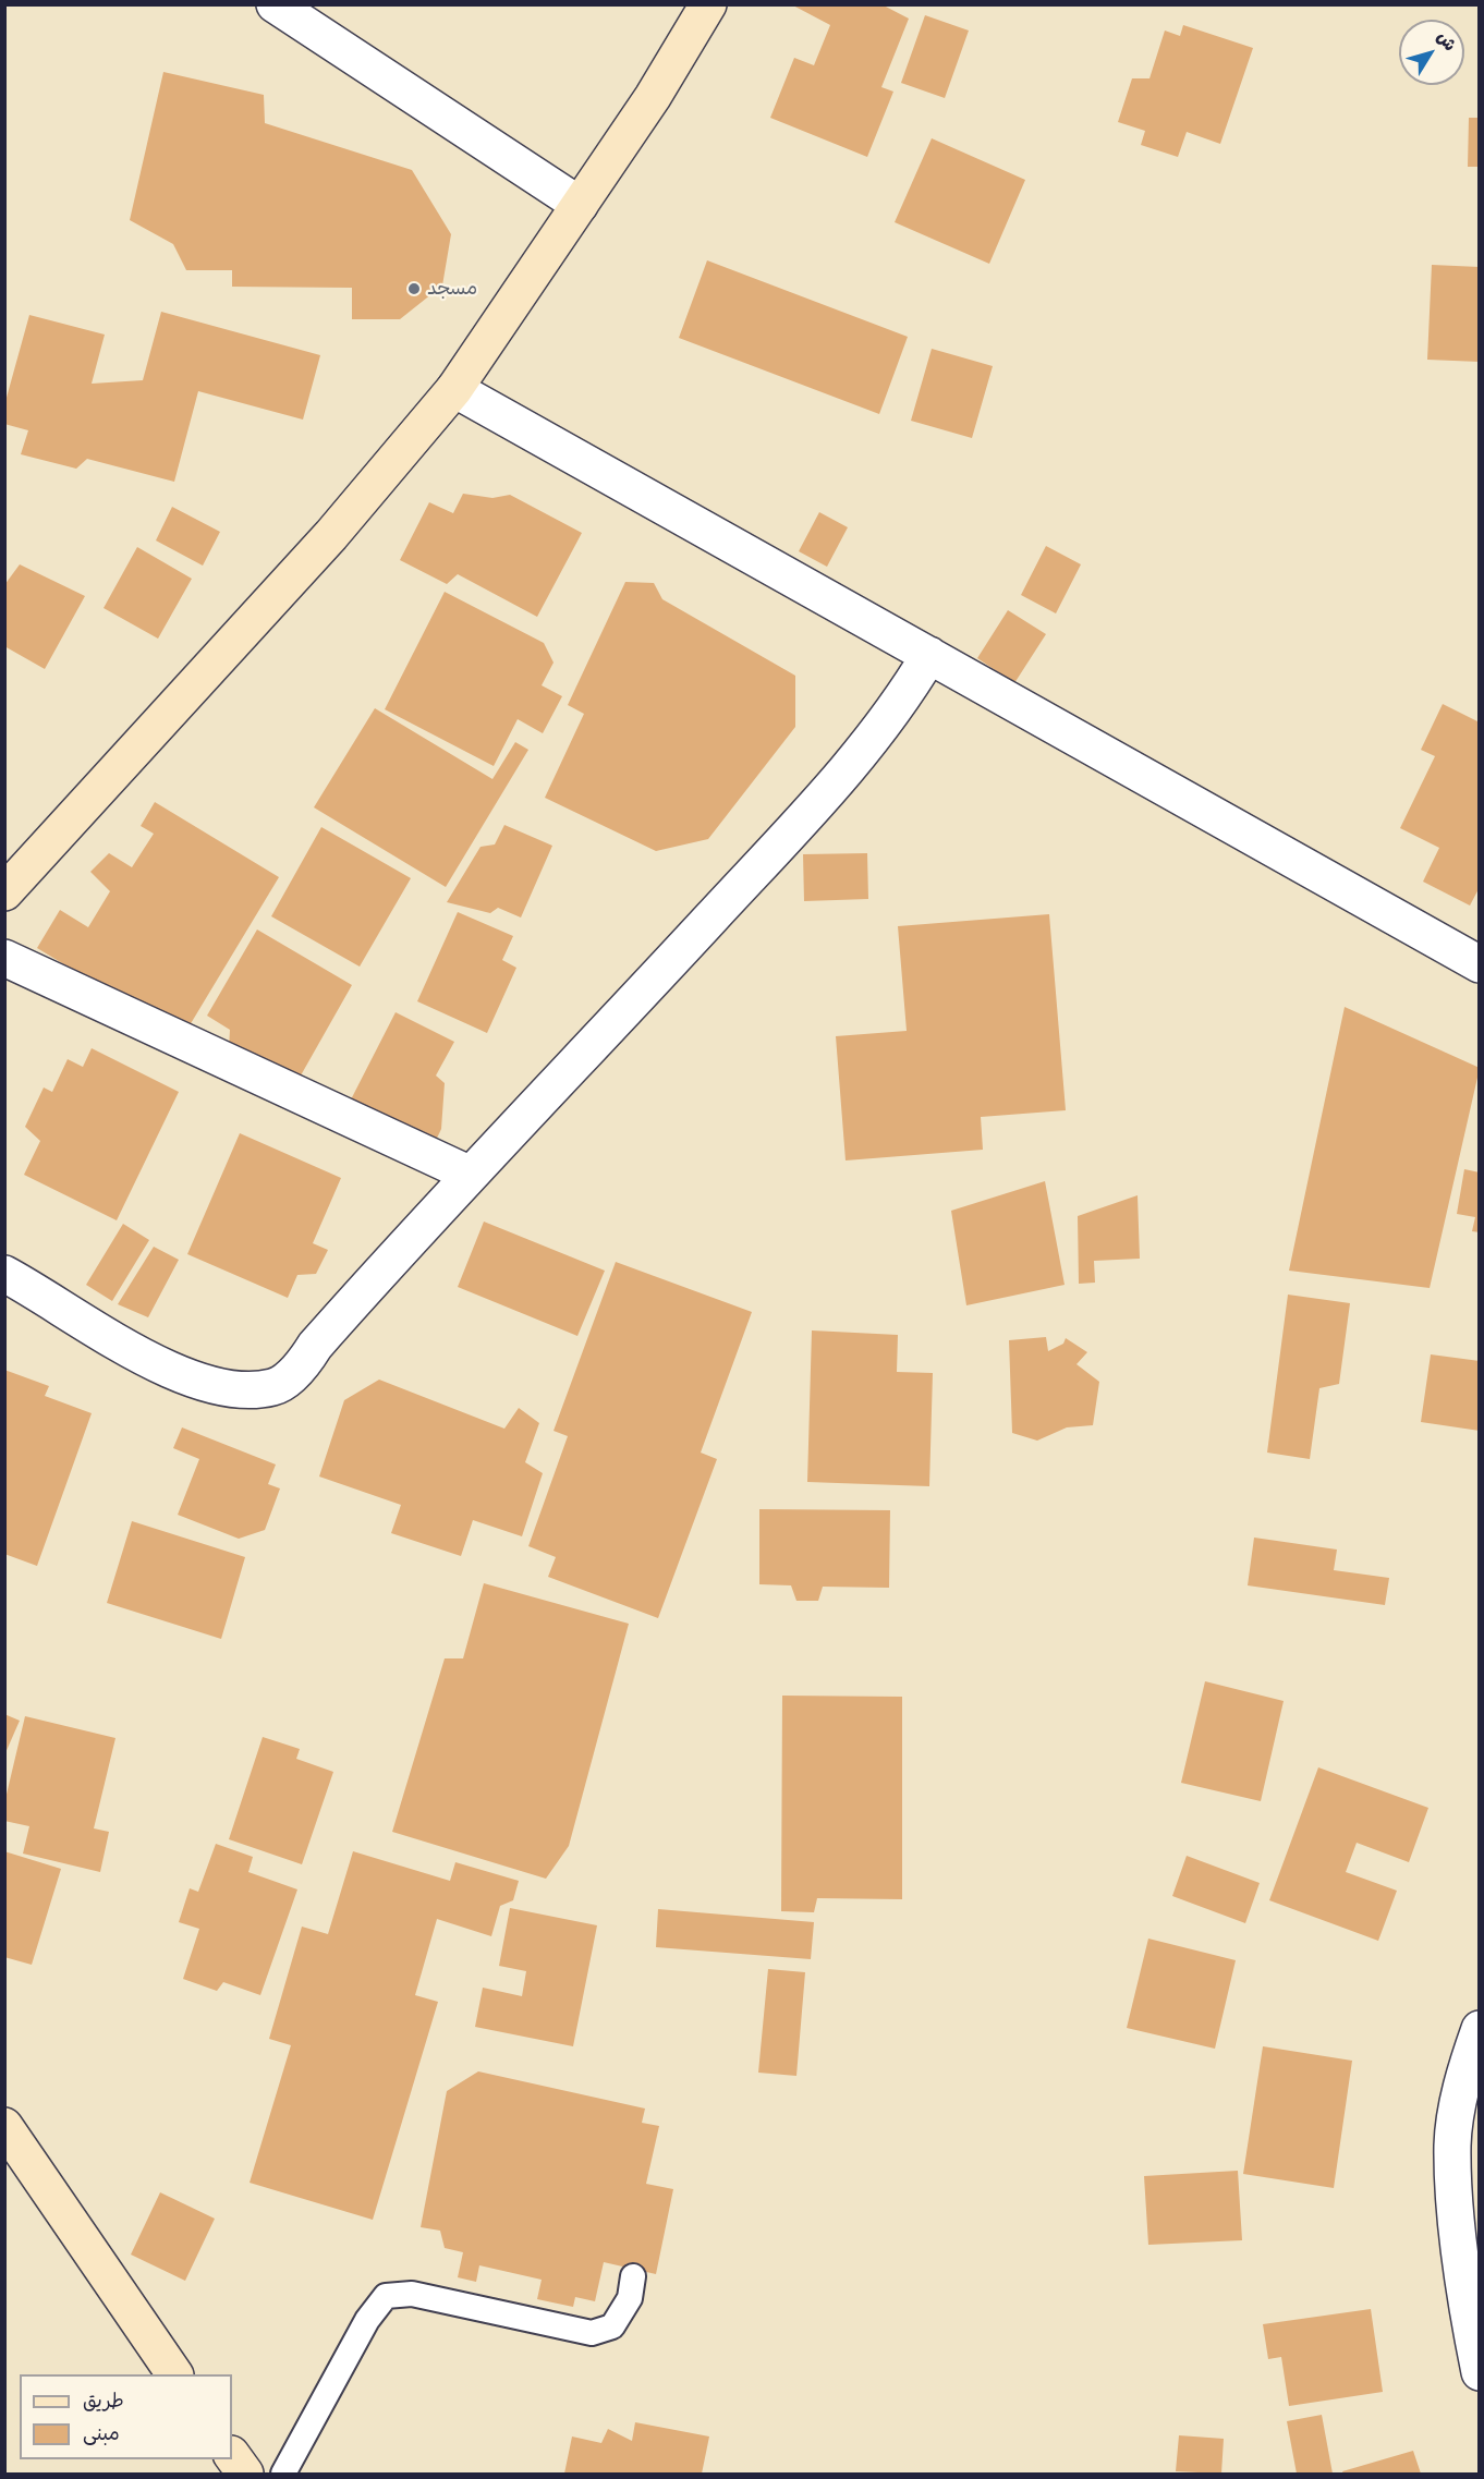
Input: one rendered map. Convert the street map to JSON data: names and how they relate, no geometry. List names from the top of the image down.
{
  "places": ["مسجد"],
  "legend": ["طريق", "مبنى"],
  "north": "top right"
}
